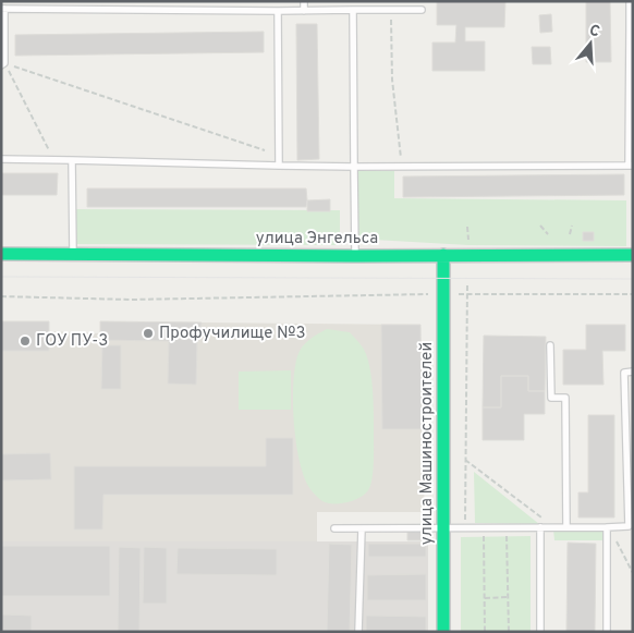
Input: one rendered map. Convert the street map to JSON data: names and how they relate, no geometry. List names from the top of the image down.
{
  "streets": {
    "main road": ["улица Энгельса", "улица Машиностроителей"]
  },
  "crossings": [
    ["улица Энгельса", "улица Машиностроителей"]
  ],
  "places": ["Профучилище №3", "ГОУ ПУ-3"],
  "north": "top"
}
